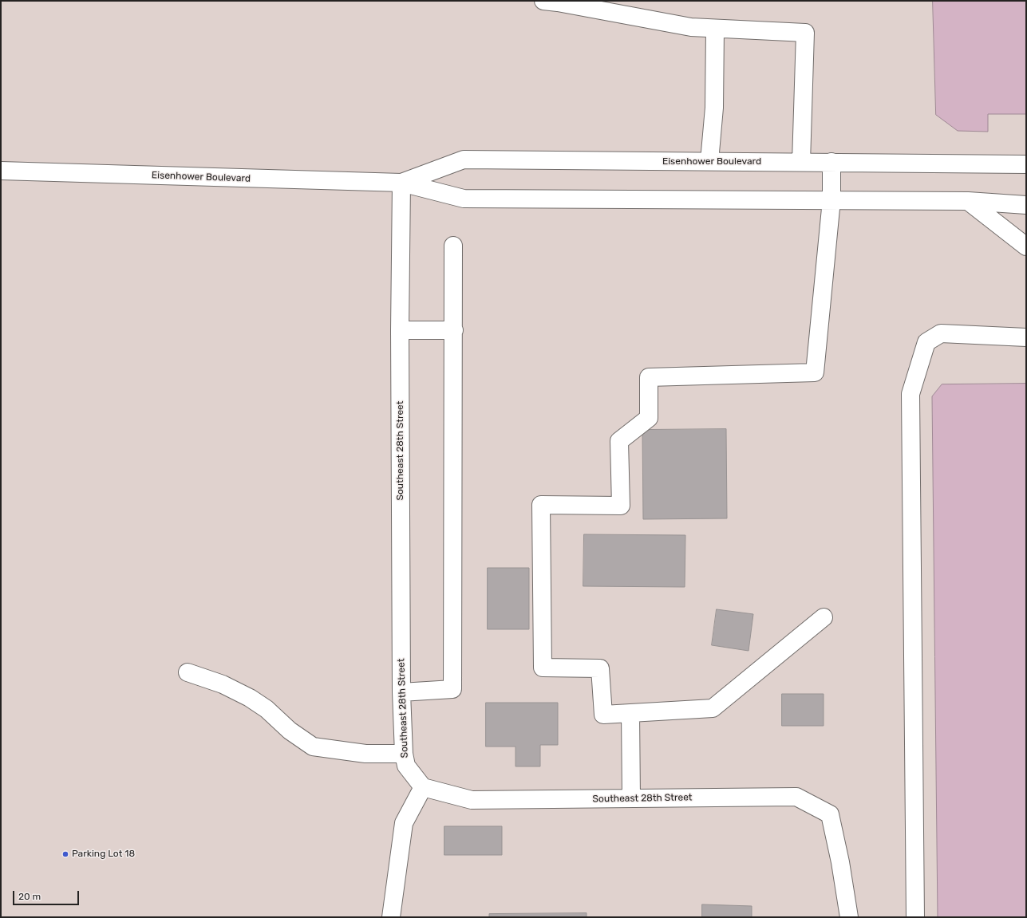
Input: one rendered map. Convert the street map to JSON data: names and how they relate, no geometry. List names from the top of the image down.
{
  "streets": {
    "street": ["Eisenhower Boulevard", "Southeast 28th Street"]
  },
  "crossings": [
    ["Eisenhower Boulevard", "Southeast 28th Street"]
  ],
  "places": ["Parking Lot 18"],
  "scale_bar": "20 m"
}
